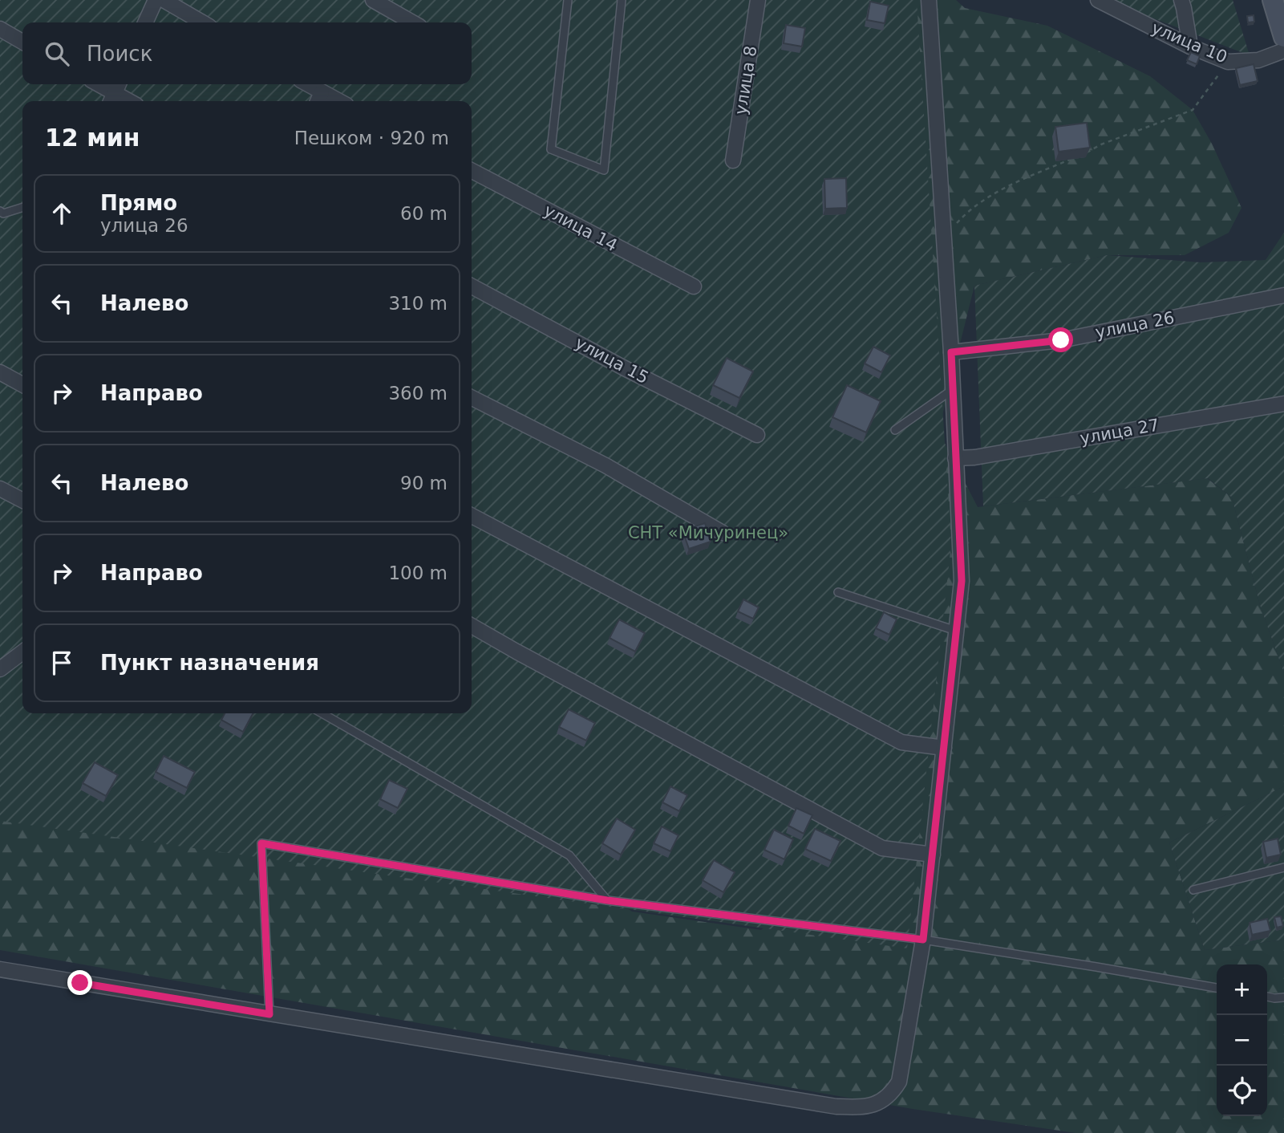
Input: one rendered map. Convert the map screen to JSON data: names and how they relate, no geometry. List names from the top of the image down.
{
  "streets": {
    "street": [
      "улица 10",
      "улица 8",
      "улица 14",
      "улица 26",
      "улица 15",
      "улица 27"
    ]
  },
  "parks": ["СНТ «Мичуринец»"],
  "page": {
    "search": "Поиск",
    "heading": ["12 мин", "Пешком · 920 m"],
    "list": [
      ["Прямо", "улица 26", "60 m"],
      ["Налево", "310 m"],
      ["Направо", "360 m"],
      ["Налево", "90 m"],
      ["Направо", "100 m"],
      "Пункт назначения"
    ],
    "map_buttons": ["+", "−"]
  }
}
